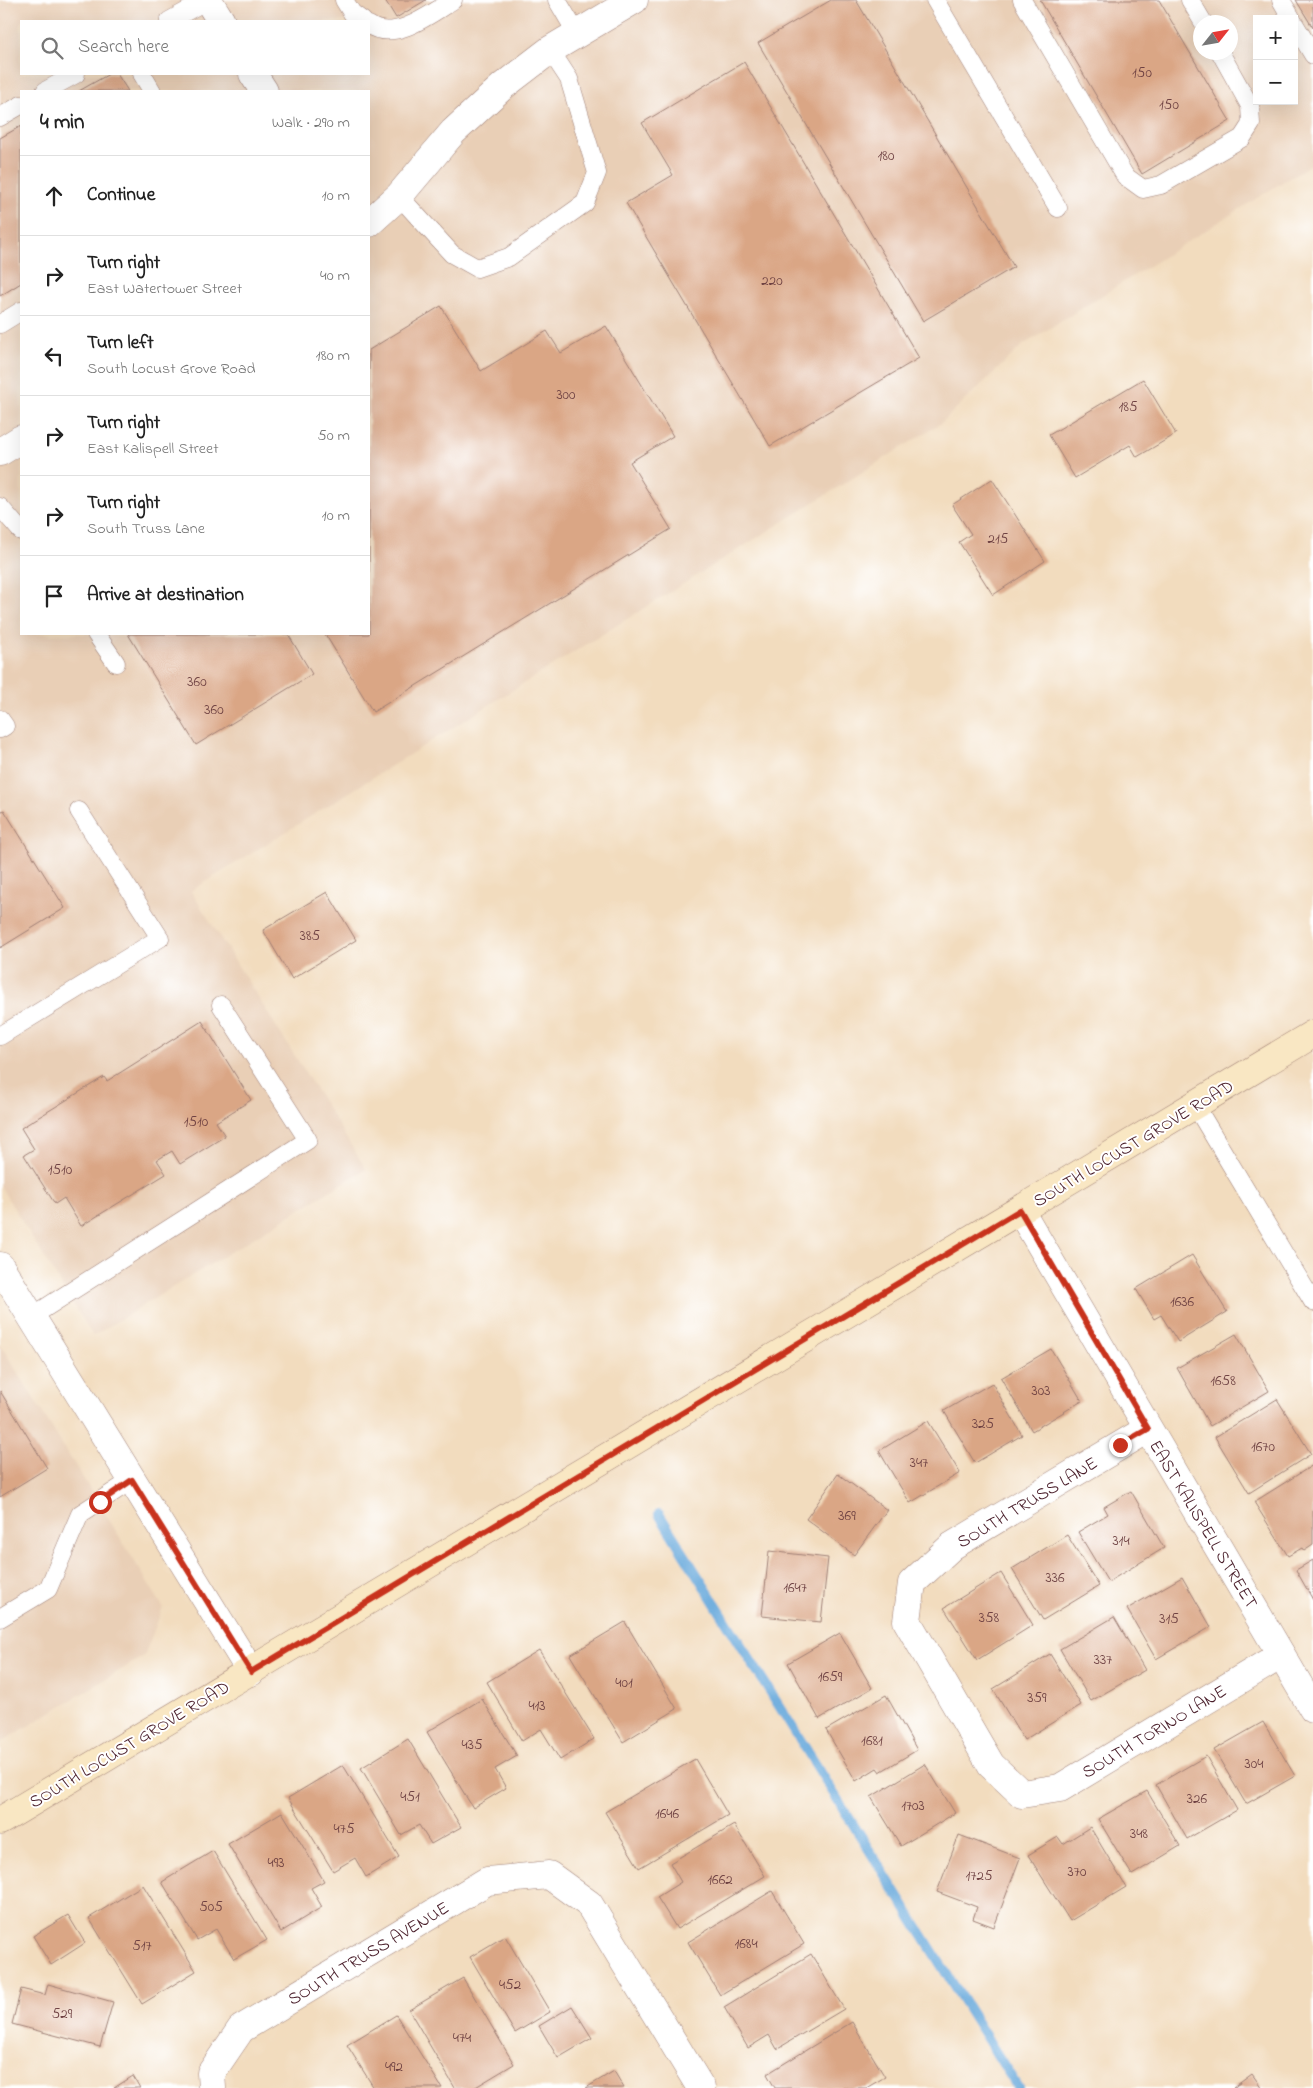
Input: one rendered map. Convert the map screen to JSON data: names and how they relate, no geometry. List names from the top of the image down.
{
  "streets": {
    "main road": ["SOUTH LOCUST GROVE ROAD"],
    "street": [
      "SOUTH TRUSS LANE",
      "EAST KALISPELL STREET",
      "SOUTH TORINO LANE",
      "SOUTH TRUSS AVENUE"
    ]
  },
  "crossings": [
    ["SOUTH LOCUST GROVE ROAD", "EAST KALISPELL STREET"],
    ["SOUTH TRUSS LANE", "EAST KALISPELL STREET"],
    ["SOUTH TRUSS LANE", "SOUTH TORINO LANE"],
    ["EAST KALISPELL STREET", "SOUTH TORINO LANE"]
  ],
  "house_numbers": [
    "150",
    "150",
    "180",
    "220",
    "300",
    "185",
    "215",
    "360",
    "360",
    "385",
    "1510",
    "1510",
    "1636",
    "1658",
    "303",
    "325",
    "1670",
    "347",
    "369",
    "314",
    "336",
    "1647",
    "358",
    "315",
    "337",
    "1659",
    "401",
    "359",
    "413",
    "1681",
    "435",
    "304",
    "451",
    "326",
    "1703",
    "1646",
    "475",
    "348",
    "493",
    "370",
    "1725",
    "1662",
    "505",
    "1684",
    "517",
    "452",
    "529",
    "474",
    "492"
  ],
  "north": "top right",
  "page": {
    "map_buttons": ["+", "−"],
    "search": "Search here",
    "heading": ["4 min", "Walk · 290 m"],
    "list": [
      ["Continue", "10 m"],
      ["Turn right", "East Watertower Street", "40 m"],
      ["Turn left", "South Locust Grove Road", "180 m"],
      ["Turn right", "East Kalispell Street", "50 m"],
      ["Turn right", "South Truss Lane", "10 m"],
      "Arrive at destination"
    ]
  }
}
